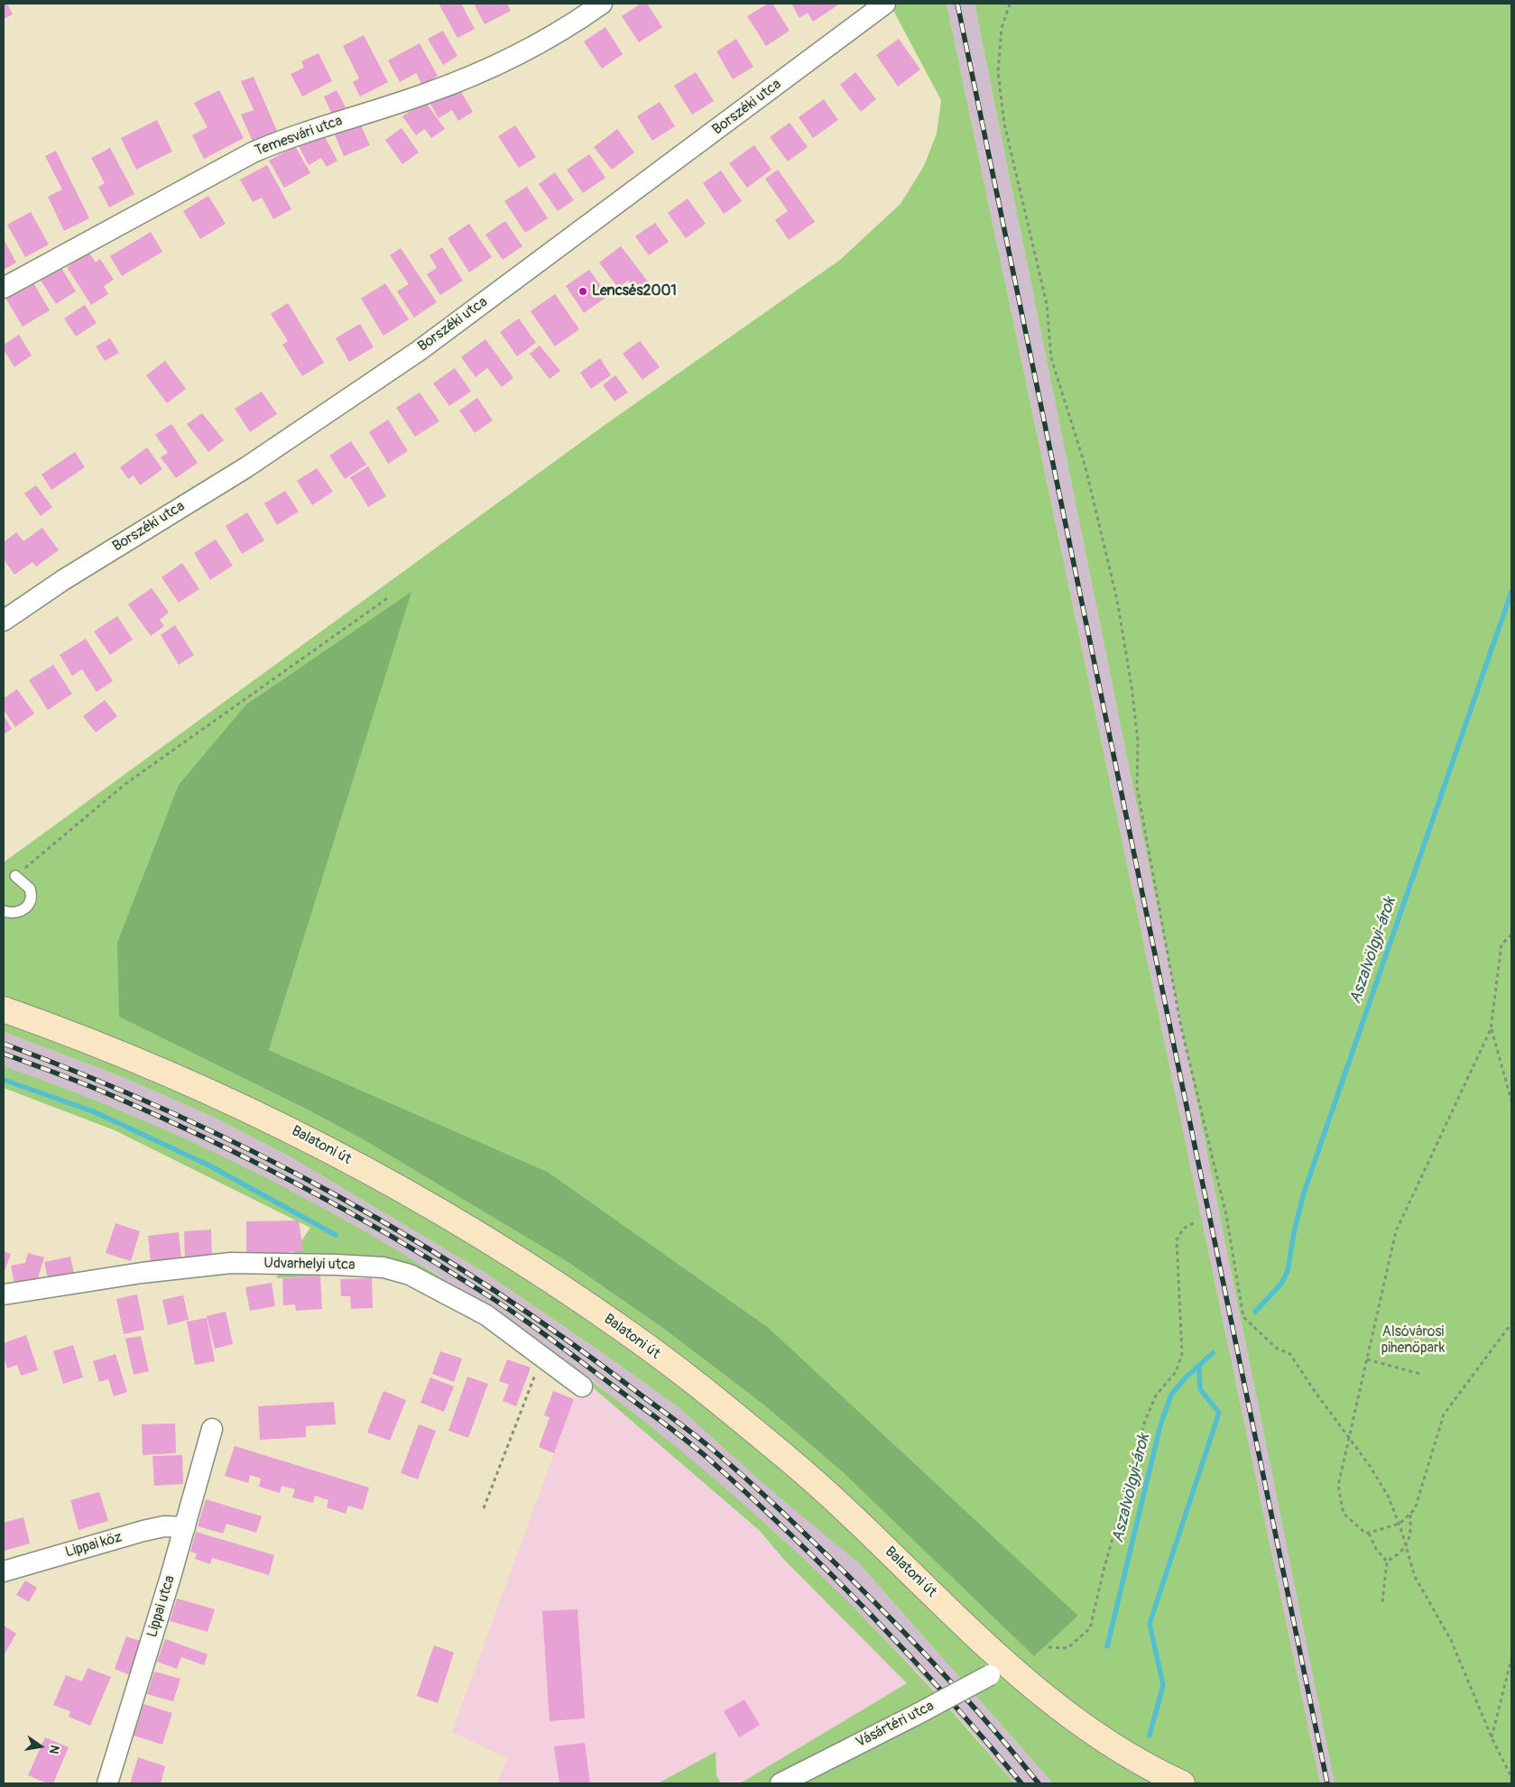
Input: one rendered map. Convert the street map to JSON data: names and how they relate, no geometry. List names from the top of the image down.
{
  "streets": {
    "main road": ["Balatoni út"],
    "street": [
      "Borszéki utca",
      "Temesvári utca",
      "Udvarhelyi utca",
      "Lippai köz",
      "Lippai utca",
      "Vásártéri utca"
    ]
  },
  "crossings": [
    ["Balatoni út", "Vásártéri utca"],
    ["Lippai köz", "Lippai utca"]
  ],
  "water": ["Aszalvölgyi-árok"],
  "parks": ["Alsóvárosi pihenőpark"],
  "places": ["Lencsés2001"],
  "north": "right"
}
